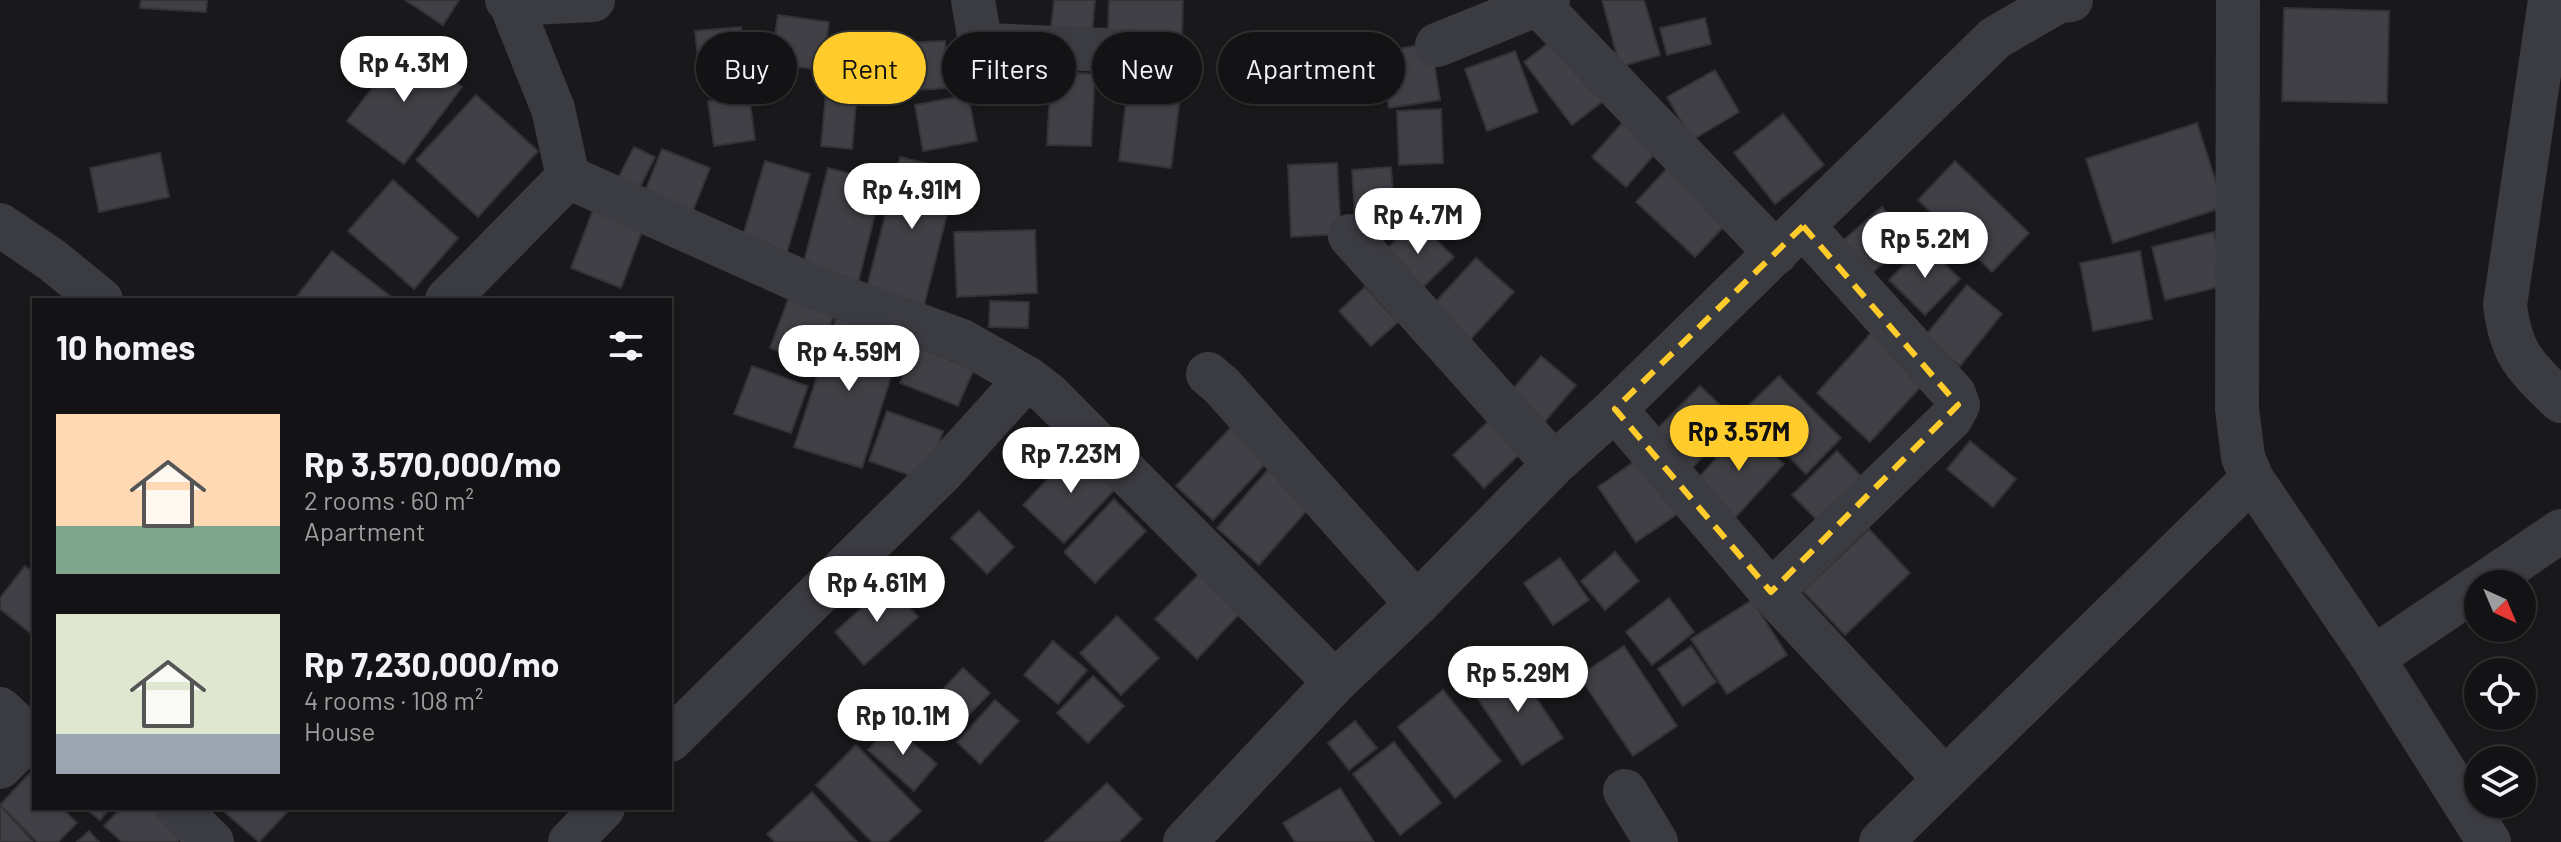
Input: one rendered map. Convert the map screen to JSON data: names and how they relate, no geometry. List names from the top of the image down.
{
  "north": "bottom right",
  "page": {
    "chip": [
      "Buy",
      "Rent",
      "Filters",
      "New",
      "Apartment"
    ],
    "price": [
      "Rp 4.3M",
      "Rp 4.91M",
      "Rp 4.7M",
      "Rp 5.2M",
      "Rp 4.59M",
      "Rp 3.57M",
      "Rp 7.23M",
      "Rp 4.61M",
      "Rp 5.29M",
      "Rp 10.1M"
    ],
    "heading": "10 homes",
    "list": [
      {
        "name": "Rp 3,570,000/mo",
        "note": "2 rooms · 60 m² · Apartment"
      },
      {
        "name": "Rp 7,230,000/mo",
        "note": "4 rooms · 108 m² · House"
      }
    ]
  }
}
